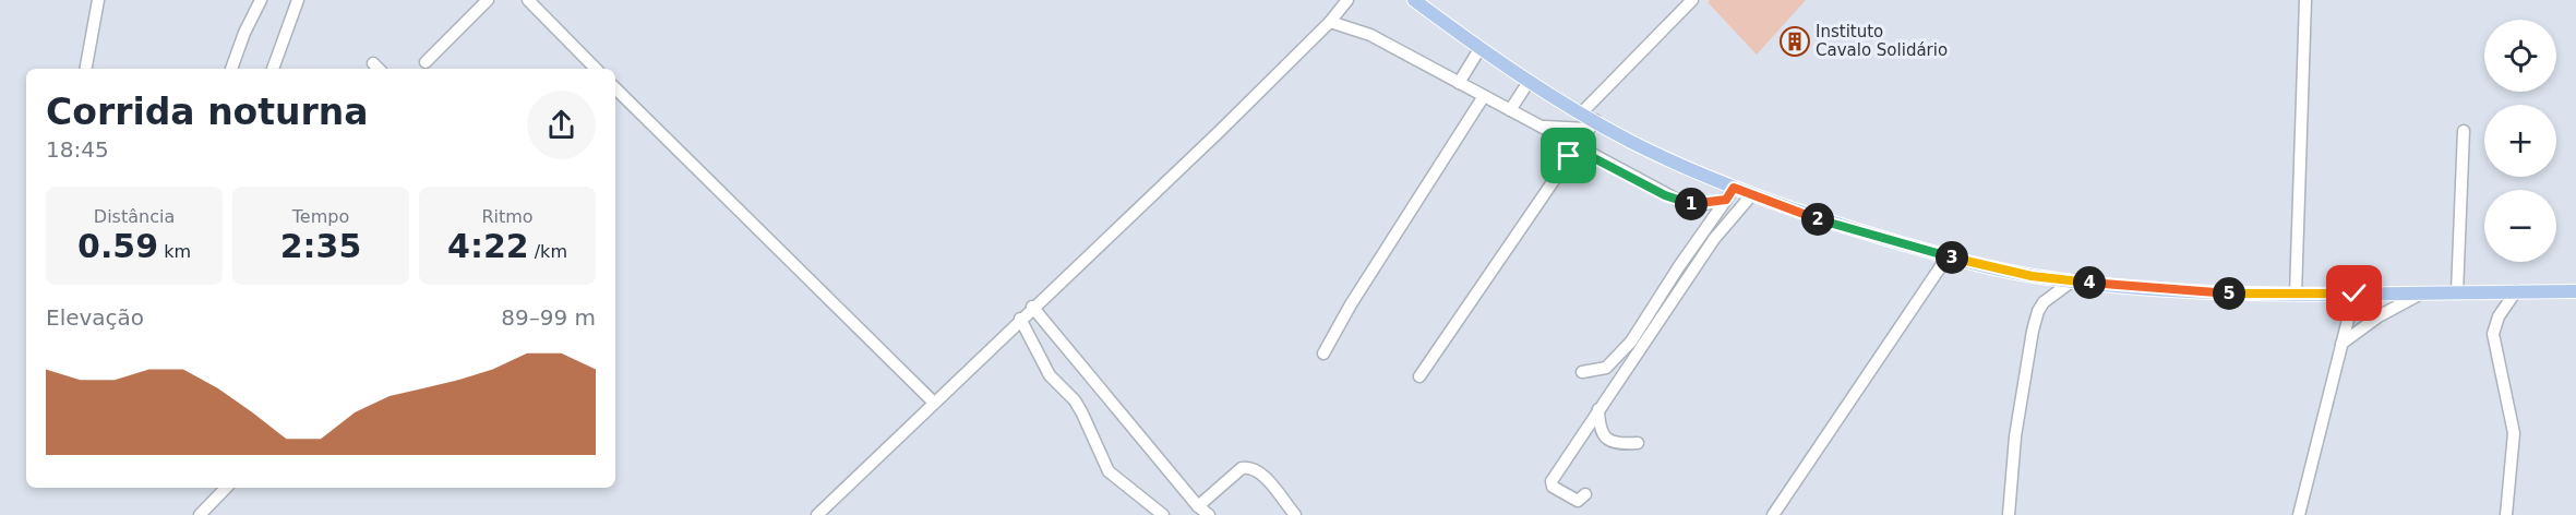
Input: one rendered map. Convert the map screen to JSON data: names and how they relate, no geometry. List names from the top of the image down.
{
  "places": {
    "building": ["Instituto Cavalo Solidário"]
  },
  "page": {
    "map_buttons": ["+", "−"],
    "heading": ["Corrida noturna", "18:45"],
    "stats": [
      ["Distância", "0.59 km"],
      ["Tempo", "2:35"],
      ["Ritmo", "4:22 /km"]
    ],
    "pins": [
      "1",
      "2",
      "3",
      "4",
      "5"
    ],
    "chart": ["Elevação", "89–99 m"]
  }
}
